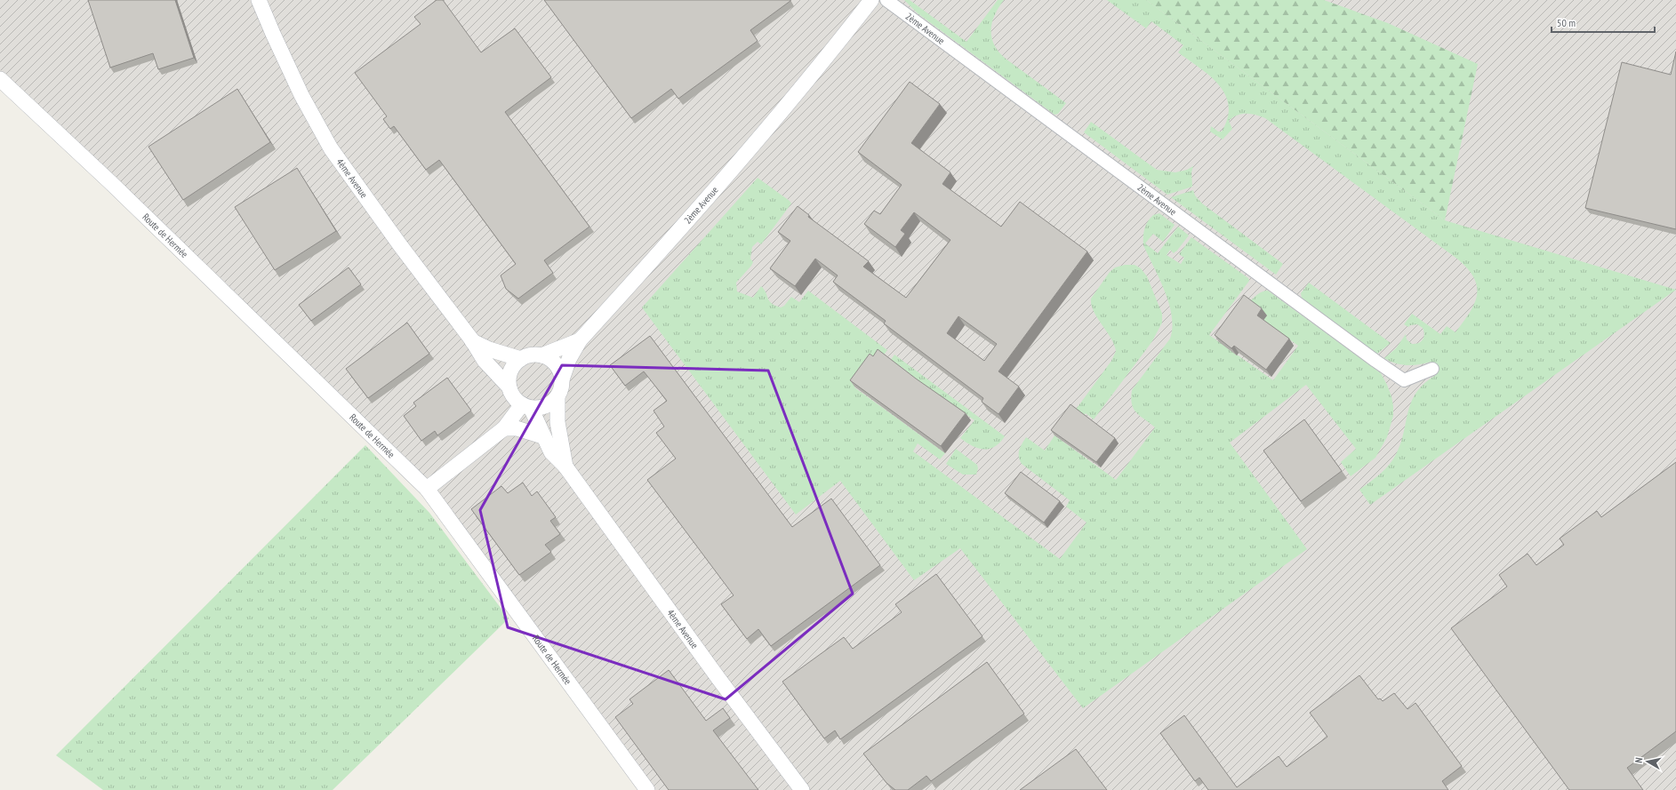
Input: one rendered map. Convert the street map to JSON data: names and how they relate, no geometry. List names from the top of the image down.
{
  "streets": {
    "street": ["2ème Avenue", "4ème Avenue", "Route de Hermée"]
  },
  "crossings": [
    ["2ème Avenue", "4ème Avenue"]
  ],
  "scale_bar": "50 m",
  "north": "left"
}
